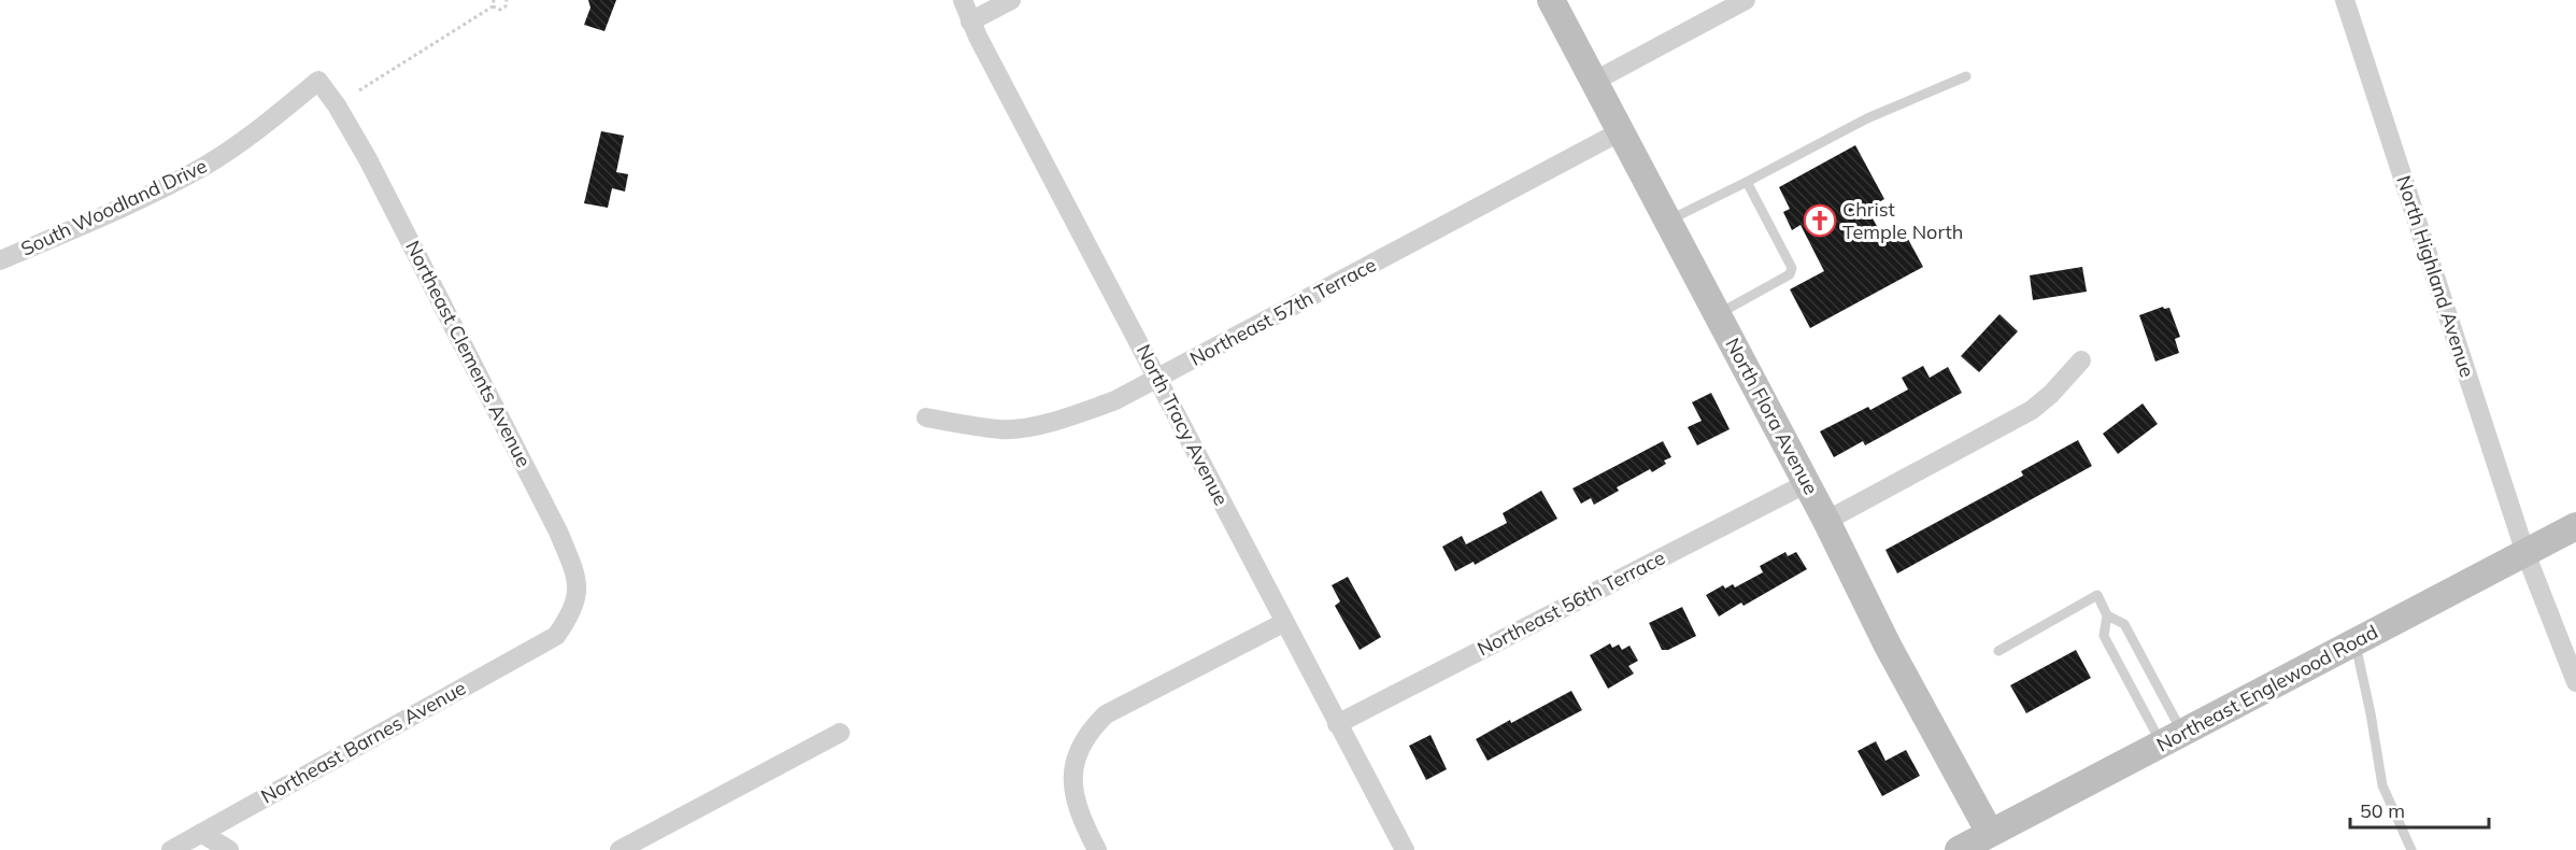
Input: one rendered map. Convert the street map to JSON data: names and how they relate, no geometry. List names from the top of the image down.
{
  "streets": {
    "street": [
      "South Woodland Drive",
      "North Highland Avenue",
      "Northeast 57th Terrace",
      "Northeast Clements Avenue",
      "North Flora Avenue",
      "North Tracy Avenue",
      "Northeast 56th Terrace",
      "Northeast Englewood Road",
      "Northeast Barnes Avenue"
    ]
  },
  "crossings": [
    ["South Woodland Drive", "Northeast Clements Avenue"],
    ["North Highland Avenue", "Northeast Englewood Road"],
    ["Northeast 57th Terrace", "North Flora Avenue"],
    ["Northeast 57th Terrace", "North Tracy Avenue"],
    ["Northeast Clements Avenue", "Northeast Barnes Avenue"],
    ["North Flora Avenue", "Northeast 56th Terrace"],
    ["North Flora Avenue", "Northeast Englewood Road"],
    ["North Tracy Avenue", "Northeast 56th Terrace"]
  ],
  "places": {
    "church": ["Christ Temple North"]
  },
  "scale_bar": "50 m"
}
